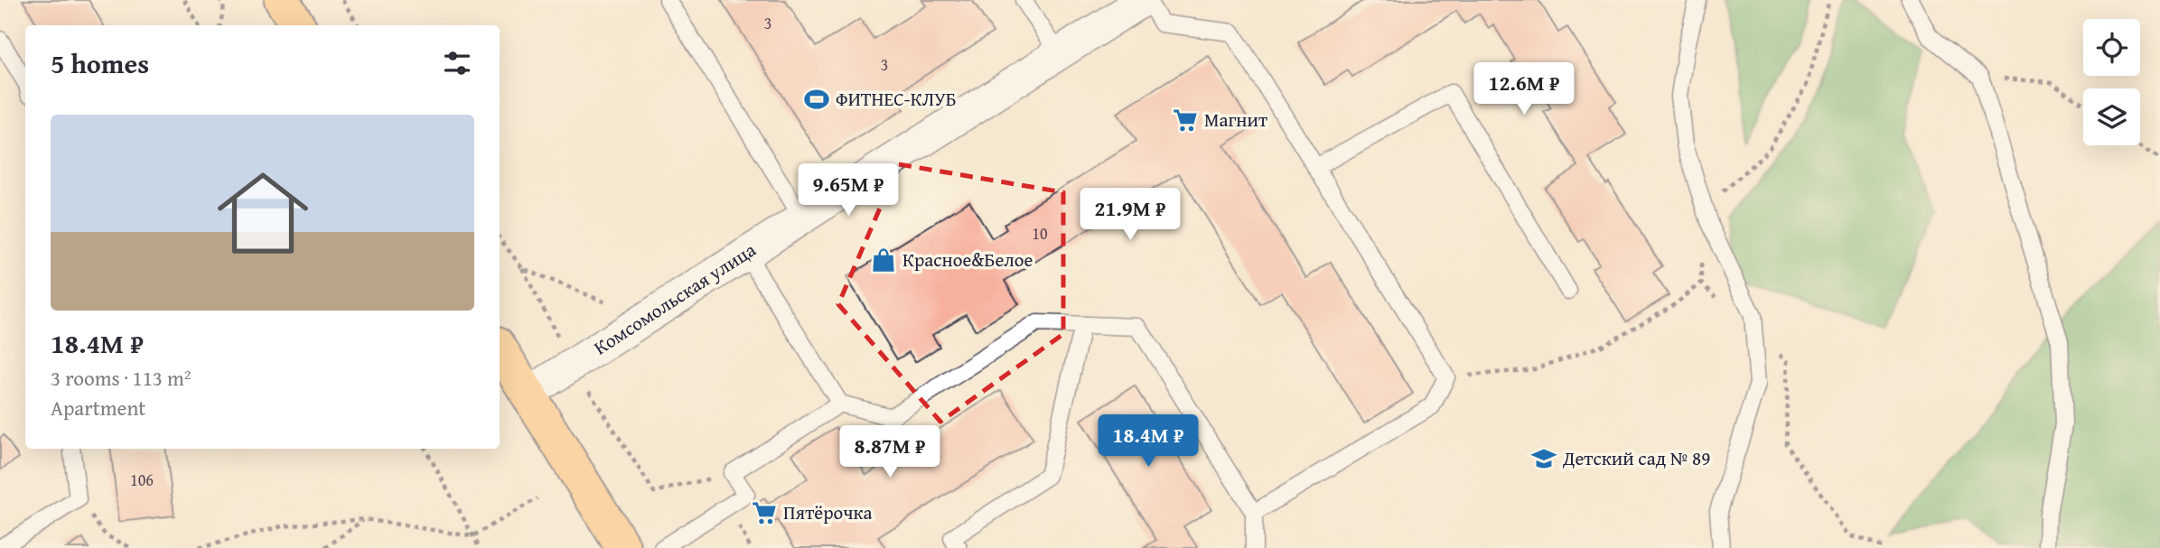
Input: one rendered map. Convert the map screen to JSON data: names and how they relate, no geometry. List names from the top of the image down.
{
  "streets": {
    "street": ["Комсомольская улица"]
  },
  "places": {
    "sports": ["ФИТНЕС-КЛУБ"],
    "supermarket": ["Магнит", "Пятёрочка"],
    "shop": ["Красное&Белое"],
    "school or university": ["Детский сад № 89"]
  },
  "house_numbers": [
    "3",
    "3",
    "10",
    "106"
  ],
  "page": {
    "heading": "5 homes",
    "price": [
      "12.6M ₽",
      "9.65M ₽",
      "21.9M ₽",
      "18.4M ₽",
      "8.87M ₽"
    ],
    "list": [
      {
        "name": "18.4M ₽",
        "note": "3 rooms · 113 m² · Apartment"
      }
    ]
  }
}
